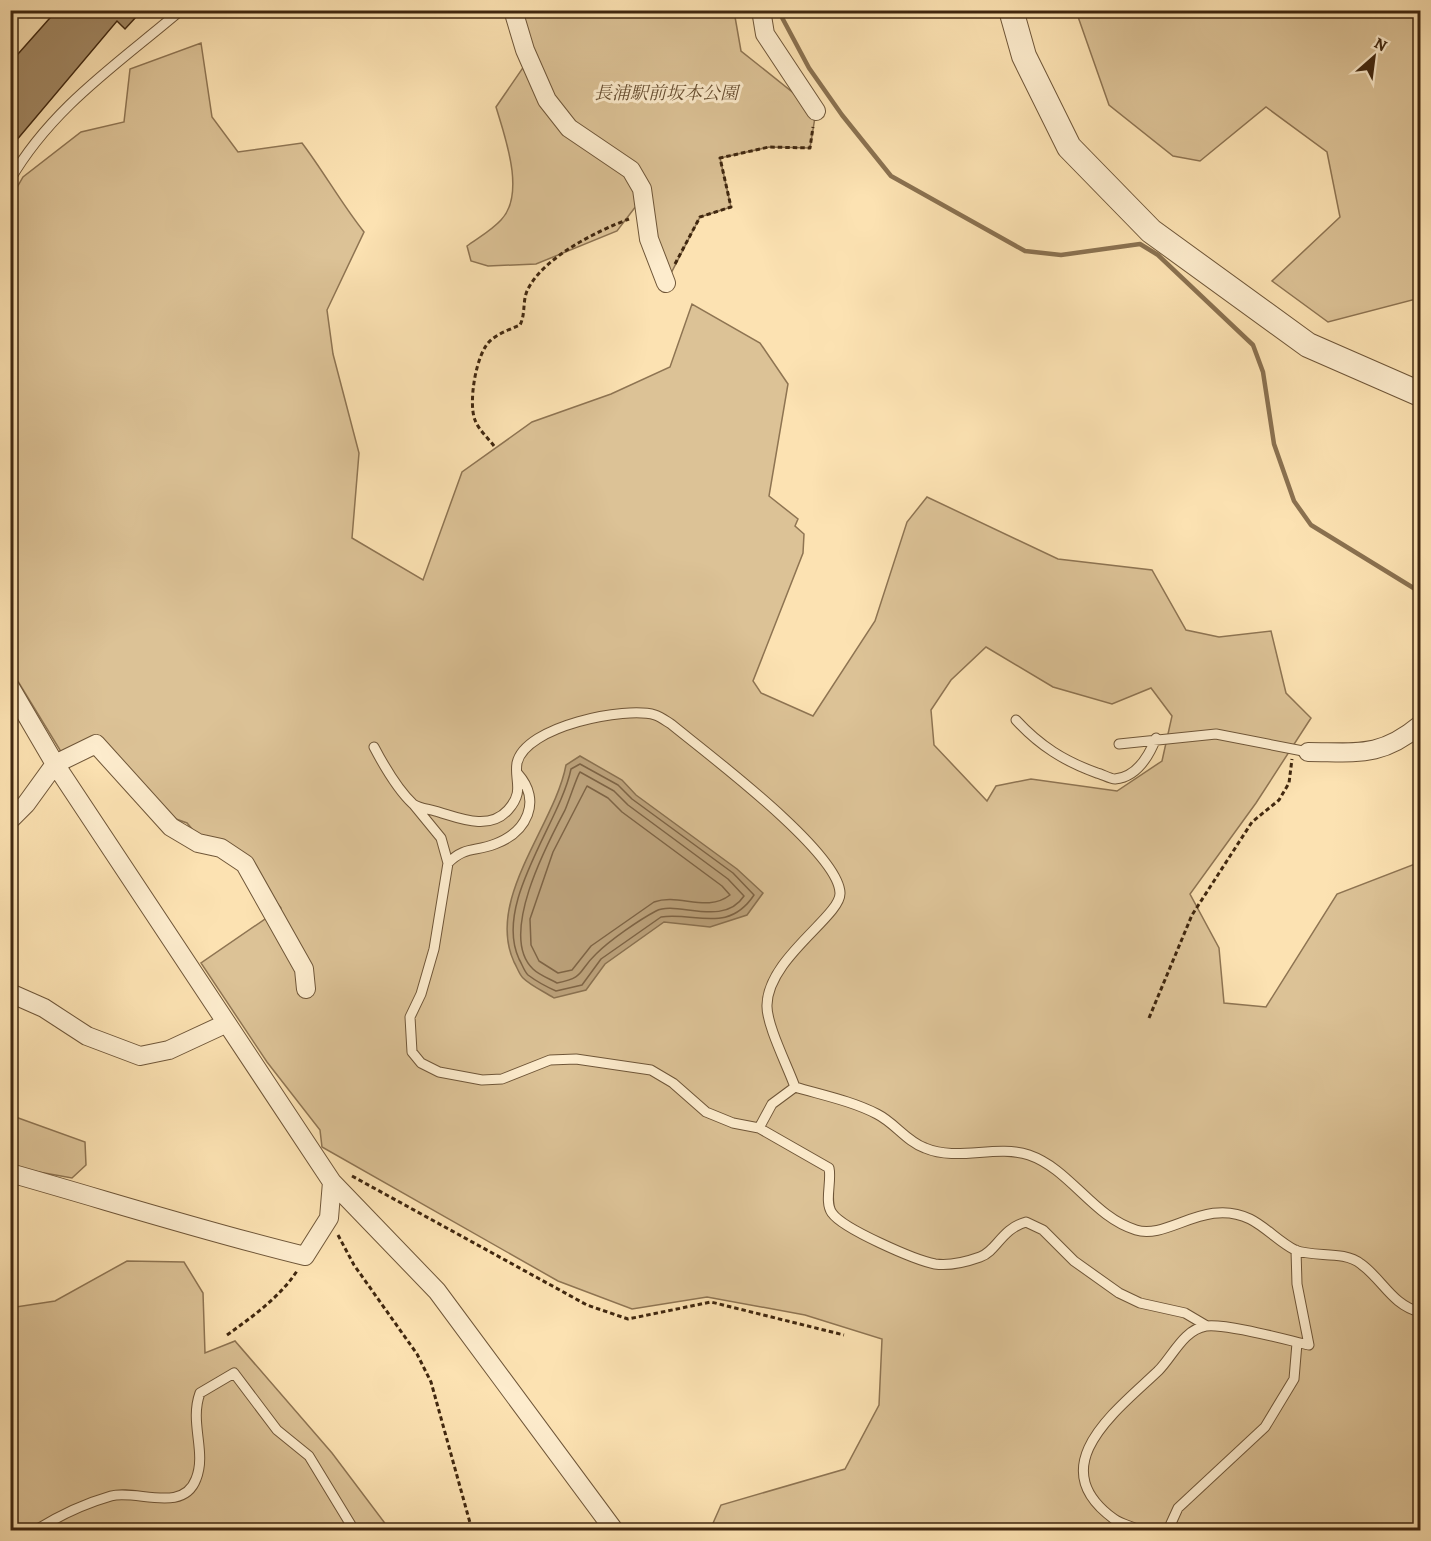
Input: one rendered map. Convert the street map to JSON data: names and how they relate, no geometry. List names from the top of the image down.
{
  "parks": ["長浦駅前坂本公園"],
  "north": "top right"
}
